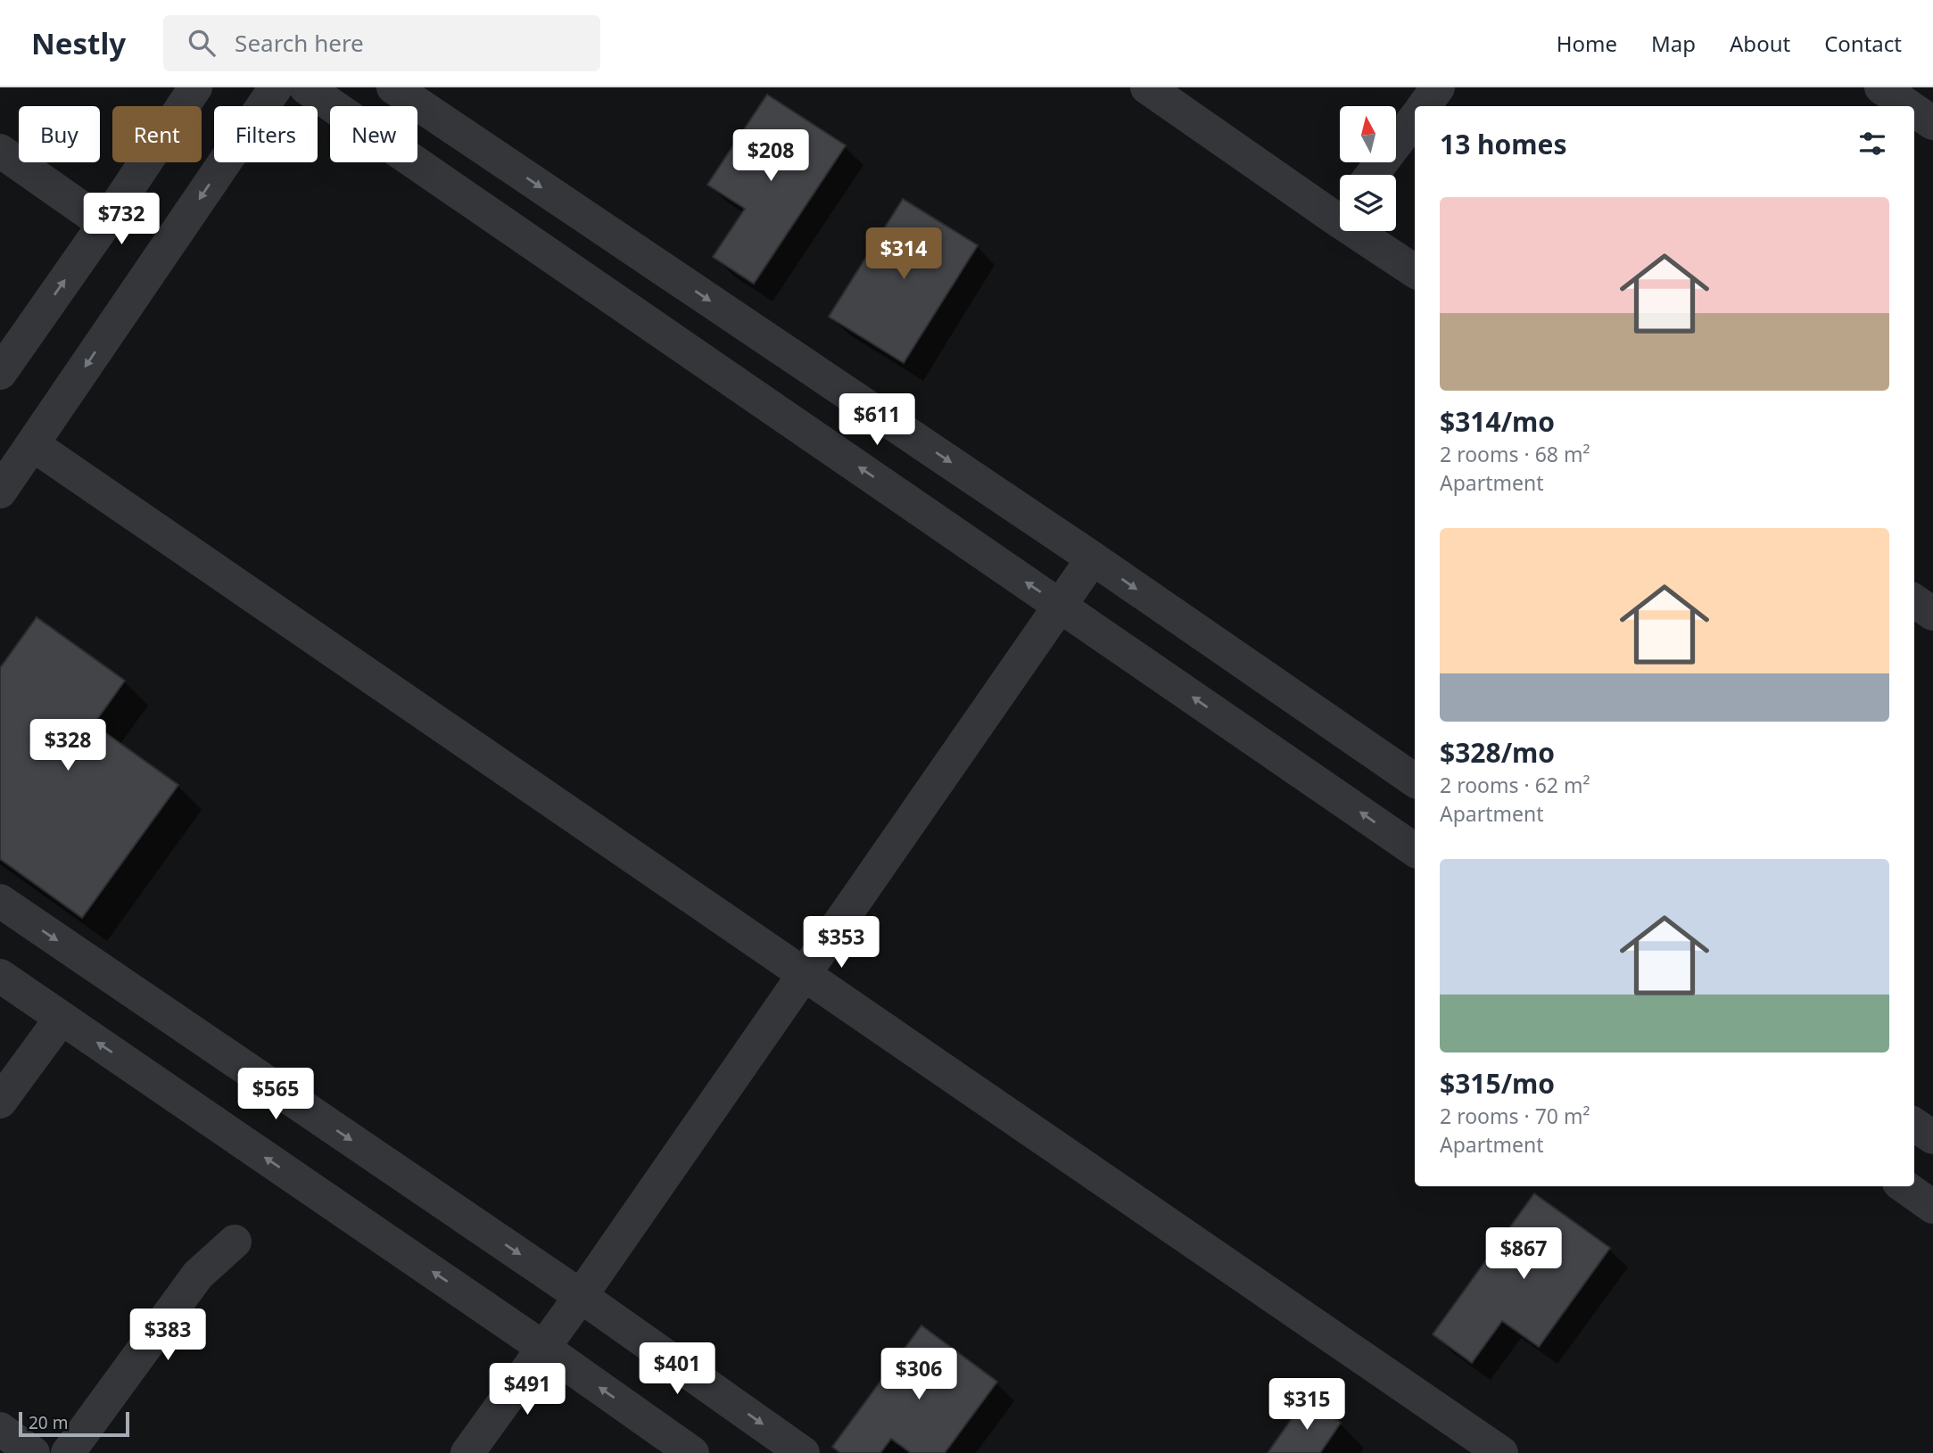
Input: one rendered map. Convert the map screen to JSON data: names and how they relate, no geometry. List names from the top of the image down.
{
  "scale_bar": "20 m",
  "north": "top",
  "page": {
    "header": "Nestly",
    "search": "Search here",
    "nav": [
      "Home",
      "Map",
      "About",
      "Contact"
    ],
    "chip": [
      "Buy",
      "Rent",
      "Filters",
      "New"
    ],
    "heading": "13 homes",
    "price": [
      "$208",
      "$732",
      "$314",
      "$611",
      "$328",
      "$353",
      "$565",
      "$867",
      "$383",
      "$401",
      "$306",
      "$491",
      "$315"
    ],
    "list": [
      {
        "name": "$314/mo",
        "note": "2 rooms · 68 m² · Apartment"
      },
      {
        "name": "$328/mo",
        "note": "2 rooms · 62 m² · Apartment"
      },
      {
        "name": "$315/mo",
        "note": "2 rooms · 70 m² · Apartment"
      }
    ],
    "scale": "20 m"
  }
}
